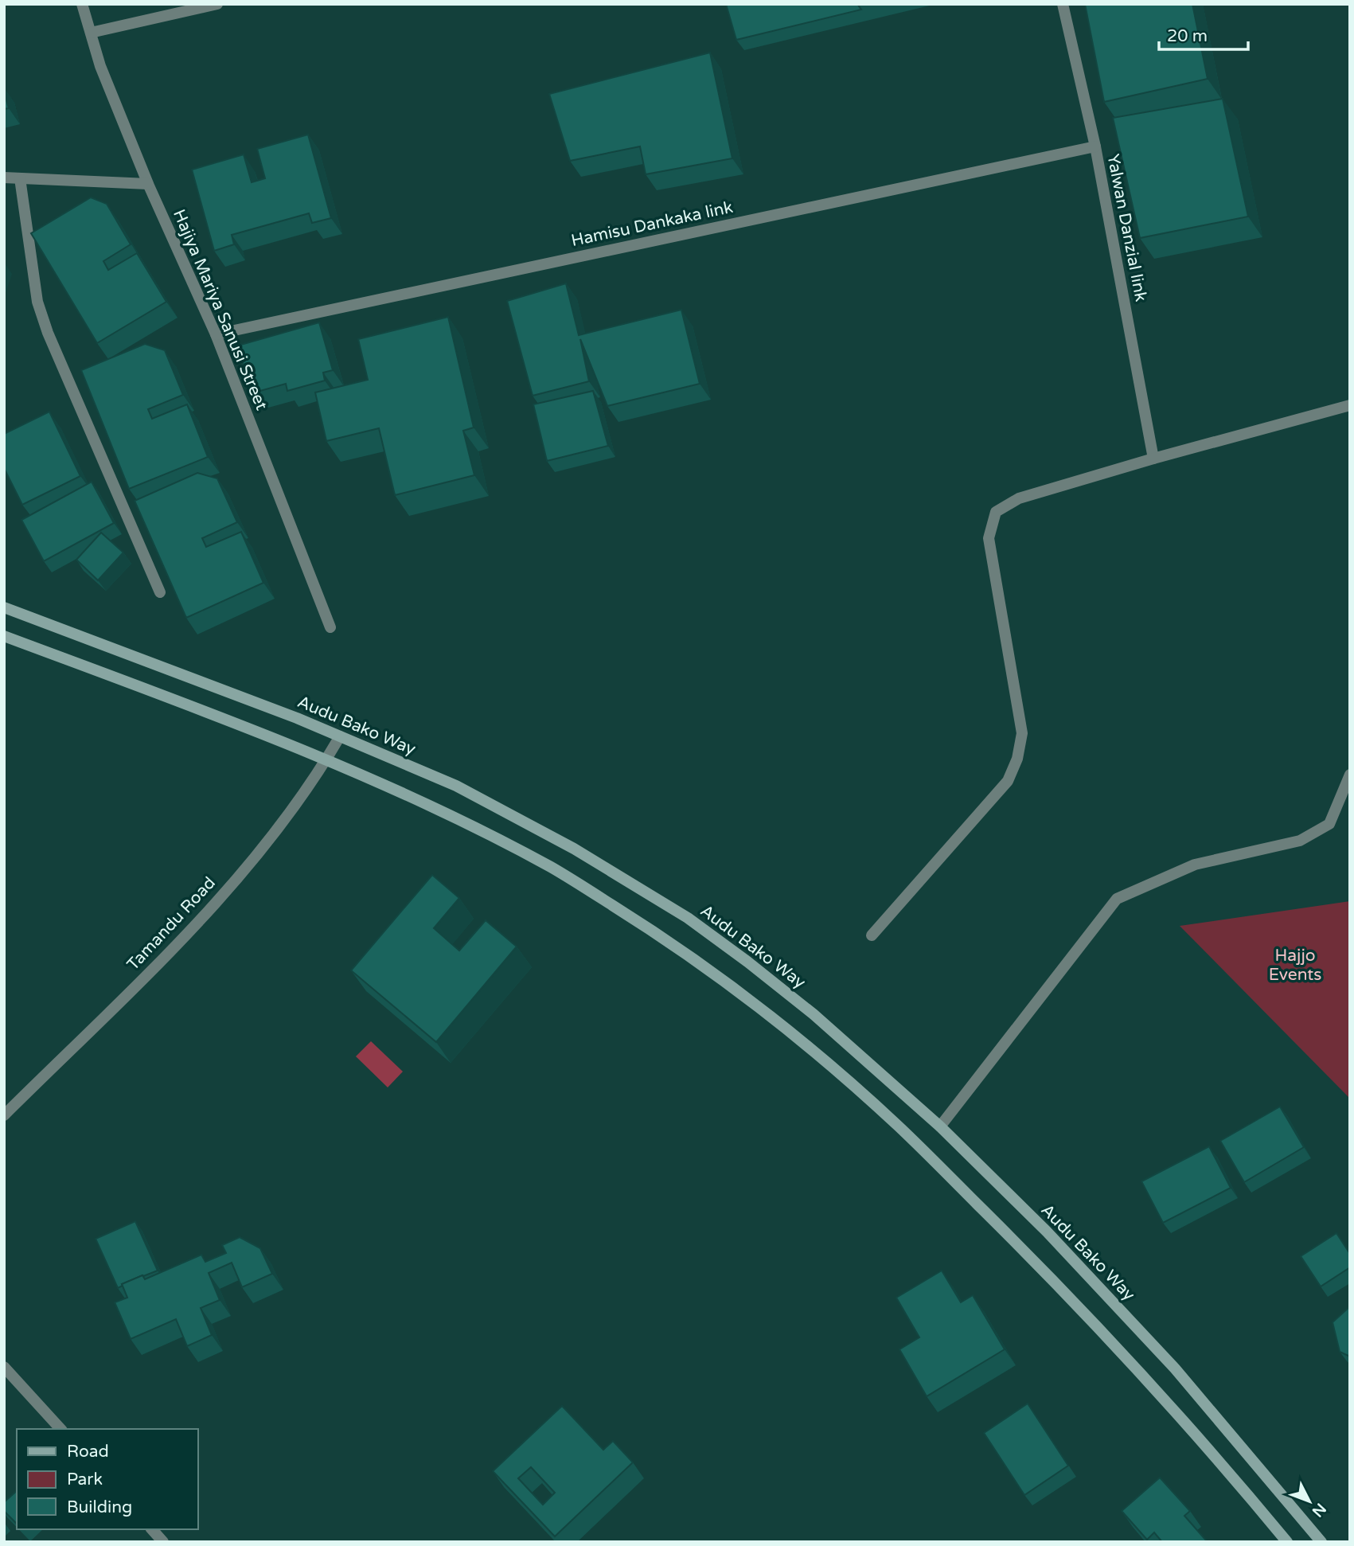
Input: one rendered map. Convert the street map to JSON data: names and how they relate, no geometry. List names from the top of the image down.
{
  "streets": {
    "main road": ["Audu Bako Way"],
    "street": [
      "Hamisu Dankaka link",
      "Yalwan Danzial link",
      "Hajiya Mariya Sanusi Street",
      "Tamandu Road"
    ]
  },
  "crossings": [
    ["Hamisu Dankaka link", "Yalwan Danzial link"],
    ["Hamisu Dankaka link", "Hajiya Mariya Sanusi Street"],
    ["Audu Bako Way", "Tamandu Road"]
  ],
  "parks": ["Hajjo Events"],
  "legend": ["Road", "Park", "Building"],
  "scale_bar": "20 m",
  "north": "bottom right"
}
